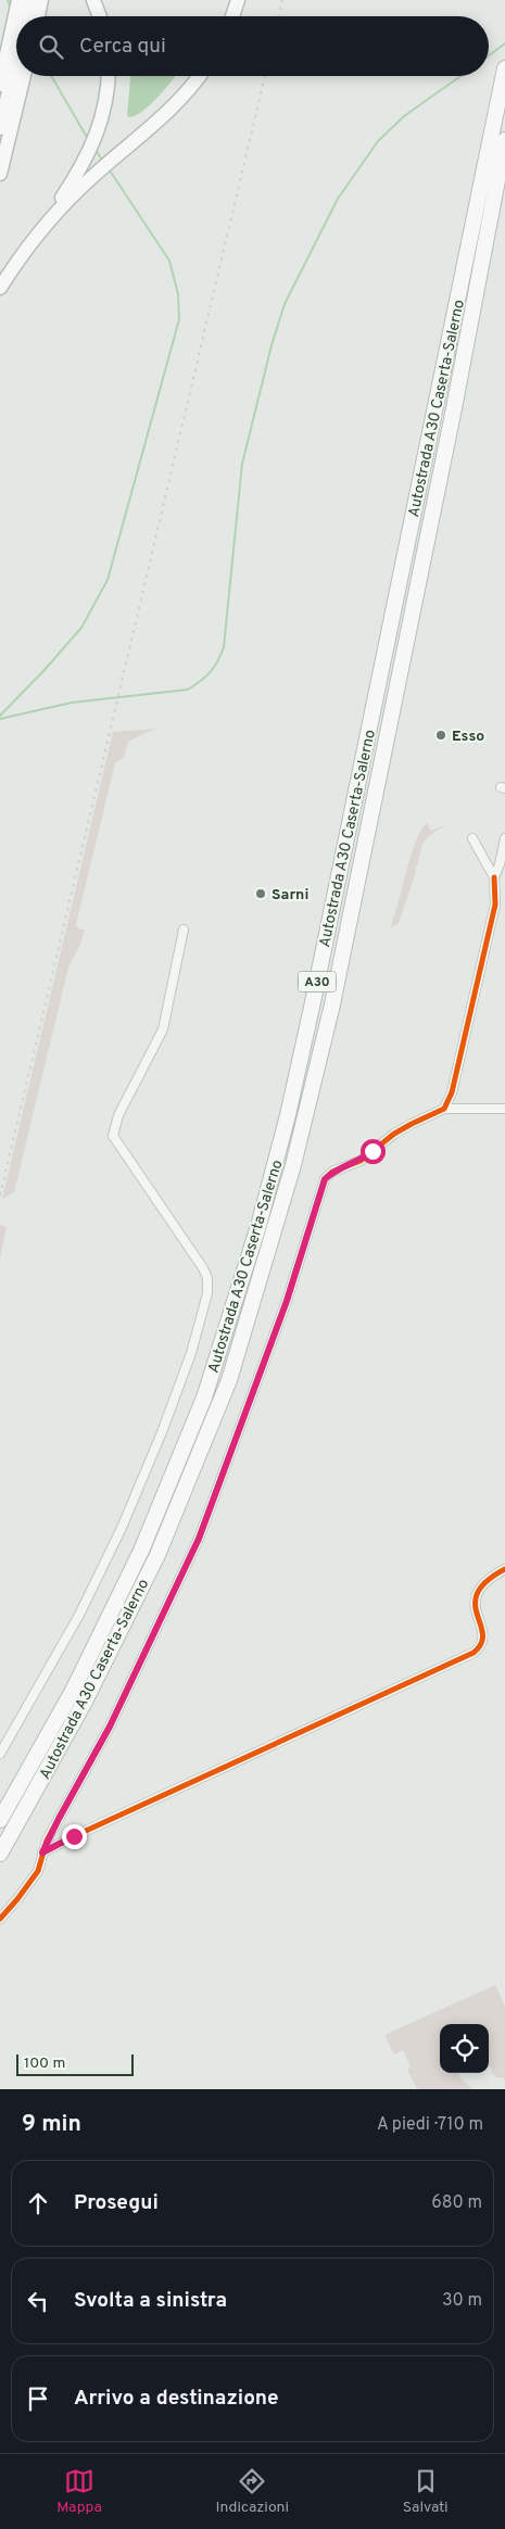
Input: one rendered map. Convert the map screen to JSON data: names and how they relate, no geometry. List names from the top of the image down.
{
  "streets": {
    "highway": ["Autostrada A30 Caserta-Salerno", "A30"]
  },
  "places": ["Esso", "Sarni"],
  "scale_bar": "100 m",
  "page": {
    "search": "Cerca qui",
    "scale": "100 m",
    "heading": ["9 min", "A piedi · 710 m"],
    "list": [
      ["Prosegui", "680 m"],
      ["Svolta a sinistra", "30 m"],
      "Arrivo a destinazione"
    ],
    "nav": ["Mappa", "Indicazioni", "Salvati"]
  }
}
